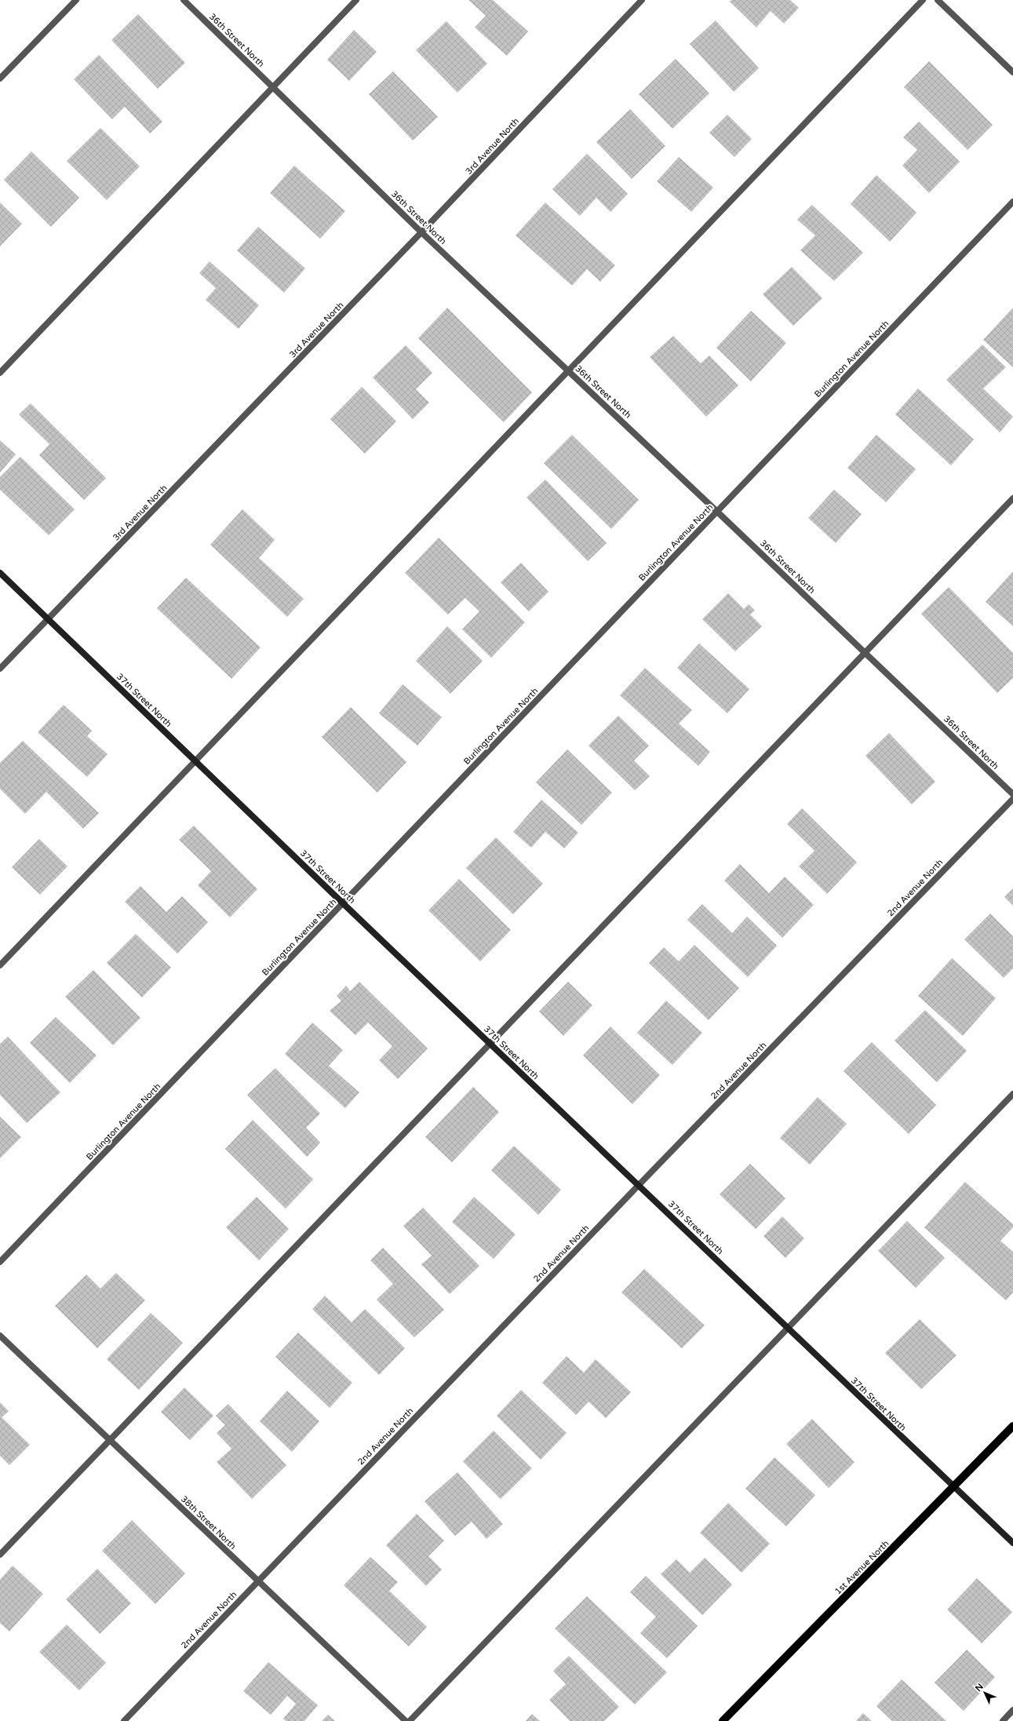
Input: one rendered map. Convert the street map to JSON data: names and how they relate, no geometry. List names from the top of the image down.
{
  "streets": {
    "main road": ["1st Avenue North"],
    "street": [
      "36th Street North",
      "3rd Avenue North",
      "Burlington Avenue North",
      "37th Street North",
      "2nd Avenue North",
      "38th Street North"
    ]
  },
  "crossings": [
    ["36th Street North", "3rd Avenue North"],
    ["36th Street North", "Burlington Avenue North"],
    ["3rd Avenue North", "37th Street North"],
    ["Burlington Avenue North", "37th Street North"],
    ["37th Street North", "2nd Avenue North"],
    ["37th Street North", "1st Avenue North"],
    ["2nd Avenue North", "38th Street North"]
  ],
  "north": "top left"
}
